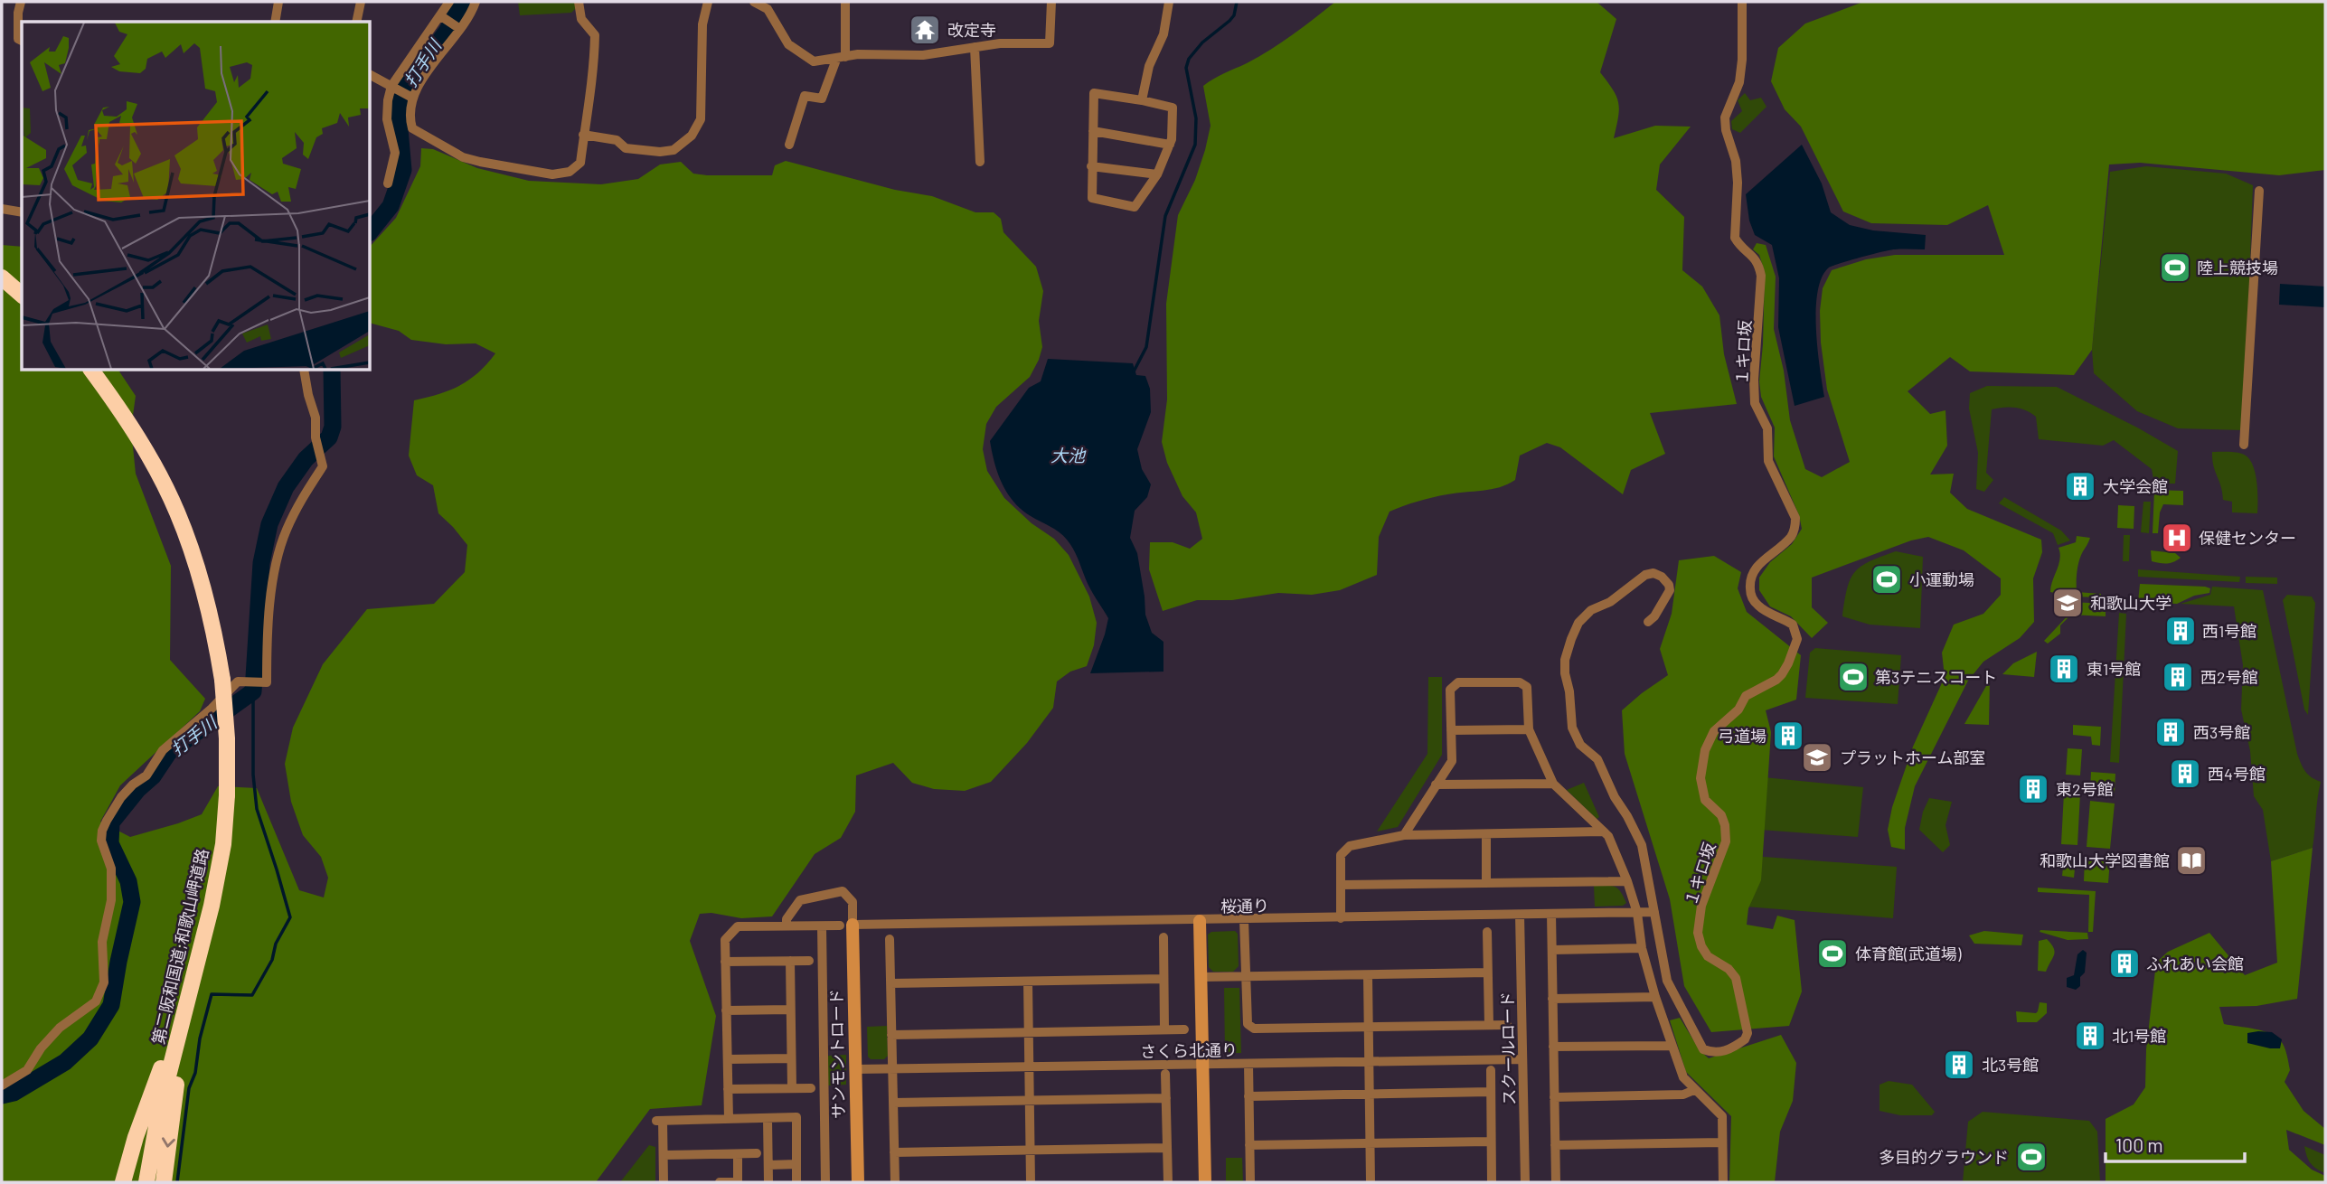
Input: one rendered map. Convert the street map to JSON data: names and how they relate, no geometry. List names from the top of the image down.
{
  "streets": {
    "highway": ["第二阪和国道;和歌山岬道路"],
    "street": [
      "１キロ坂",
      "桜通り",
      "スクールロード",
      "さくら北通り",
      "サンモントロード"
    ]
  },
  "crossings": [
    ["１キロ坂", "桜通り"],
    ["桜通り", "スクールロード"],
    ["桜通り", "サンモントロード"],
    ["スクールロード", "さくら北通り"],
    ["さくら北通り", "サンモントロード"]
  ],
  "water": ["打手川", "大池"],
  "places": {
    "temple": ["改定寺"],
    "sports": [
      "陸上競技場",
      "小運動場",
      "第3テニスコート",
      "体育館(武道場)",
      "多目的グラウンド"
    ],
    "building": [
      "大学会館",
      "西1号館",
      "東1号館",
      "西2号館",
      "西3号館",
      "弓道場",
      "西4号館",
      "東2号館",
      "ふれあい会館",
      "北1号館",
      "北3号館"
    ],
    "hospital": ["保健センター"],
    "school or university": ["和歌山大学", "プラットホーム部室"],
    "library": ["和歌山大学図書館"]
  },
  "scale_bar": "100 m"
}
